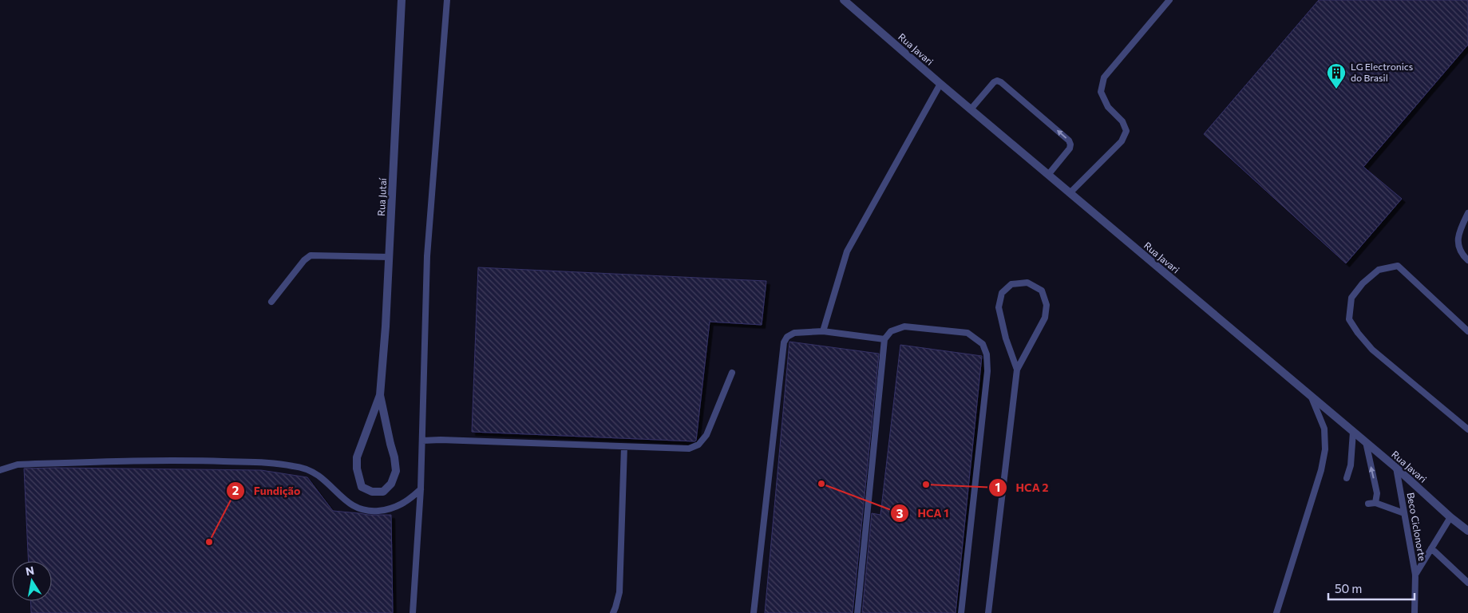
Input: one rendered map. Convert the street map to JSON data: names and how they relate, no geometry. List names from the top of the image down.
{
  "streets": {
    "street": ["Rua Javari", "Rua Jutaí"],
    "lane": ["Beco Ciclonorte"]
  },
  "crossings": [
    ["Rua Javari", "Beco Ciclonorte"]
  ],
  "places": {
    "building": ["LG Electronics do Brasil"],
    "other": ["HCA 1", "HCA 2", "Fundição"]
  },
  "scale_bar": "50 m",
  "north": "top"
}
